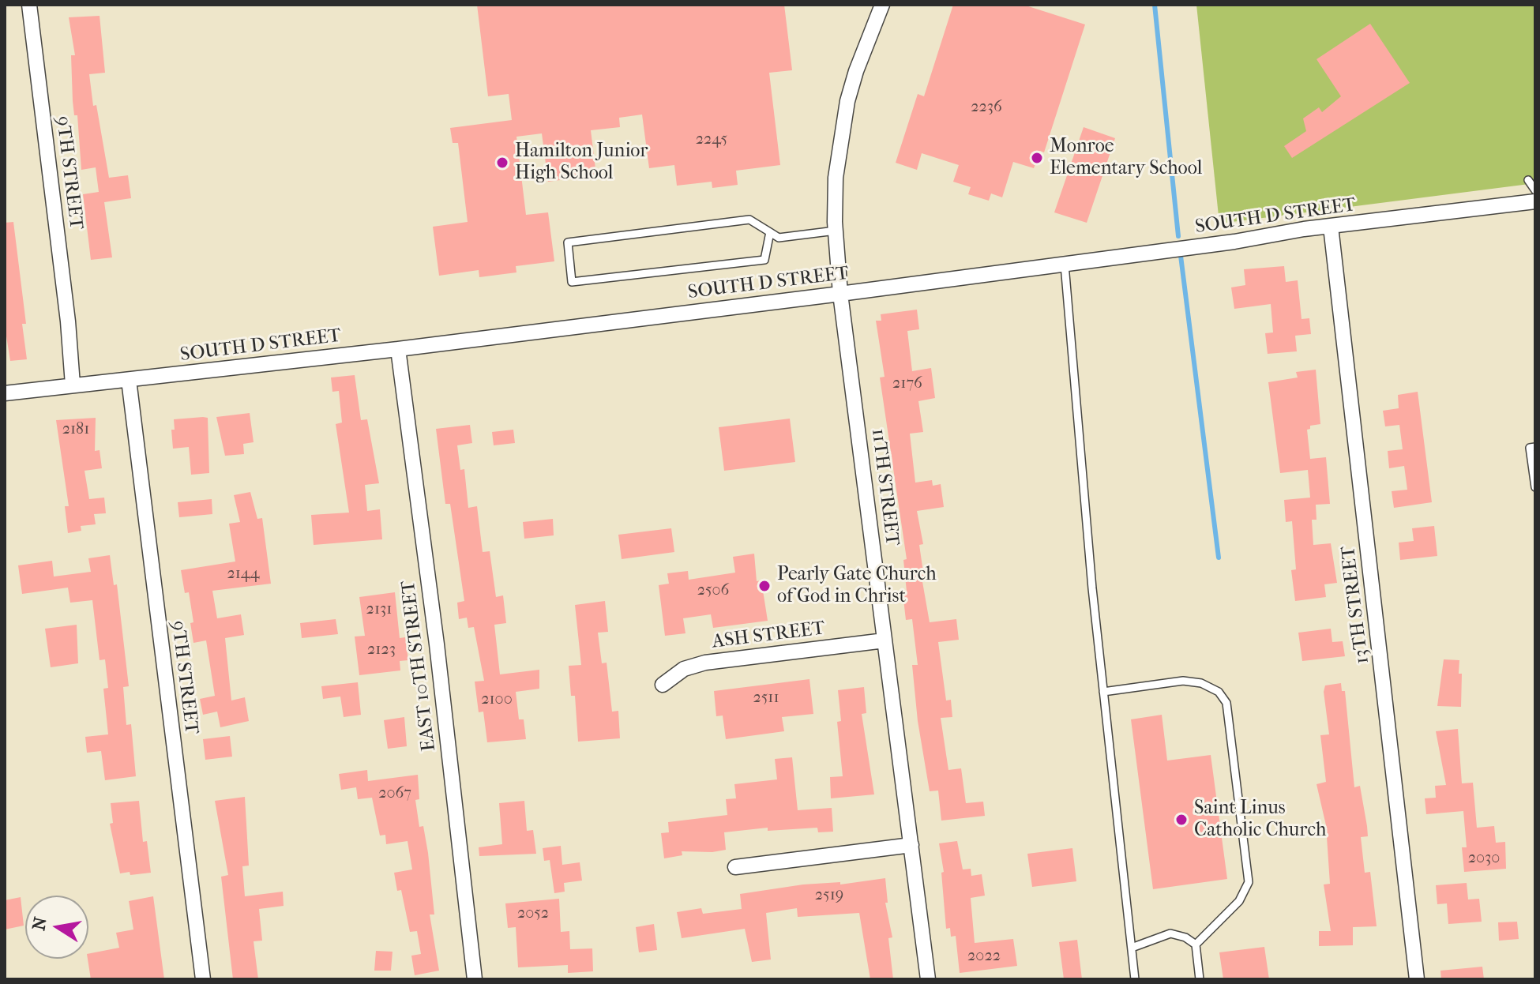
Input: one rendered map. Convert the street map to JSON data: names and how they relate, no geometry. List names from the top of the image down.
{
  "streets": {
    "street": [
      "9TH STREET",
      "SOUTH D STREET",
      "11TH STREET",
      "13TH STREET",
      "ASH STREET",
      "EAST 10TH STREET"
    ]
  },
  "crossings": [
    ["9TH STREET", "SOUTH D STREET"],
    ["SOUTH D STREET", "11TH STREET"],
    ["SOUTH D STREET", "13TH STREET"],
    ["SOUTH D STREET", "EAST 10TH STREET"],
    ["11TH STREET", "ASH STREET"]
  ],
  "places": [
    "Monroe Elementary School",
    "Hamilton Junior High School",
    "Pearly Gate Church of God in Christ",
    "Saint Linus Catholic Church"
  ],
  "house_numbers": [
    "2236",
    "2245",
    "2176",
    "2181",
    "2144",
    "2506",
    "2131",
    "2123",
    "2511",
    "2100",
    "2067",
    "2030",
    "2519",
    "2052",
    "2022"
  ],
  "north": "left"
}
